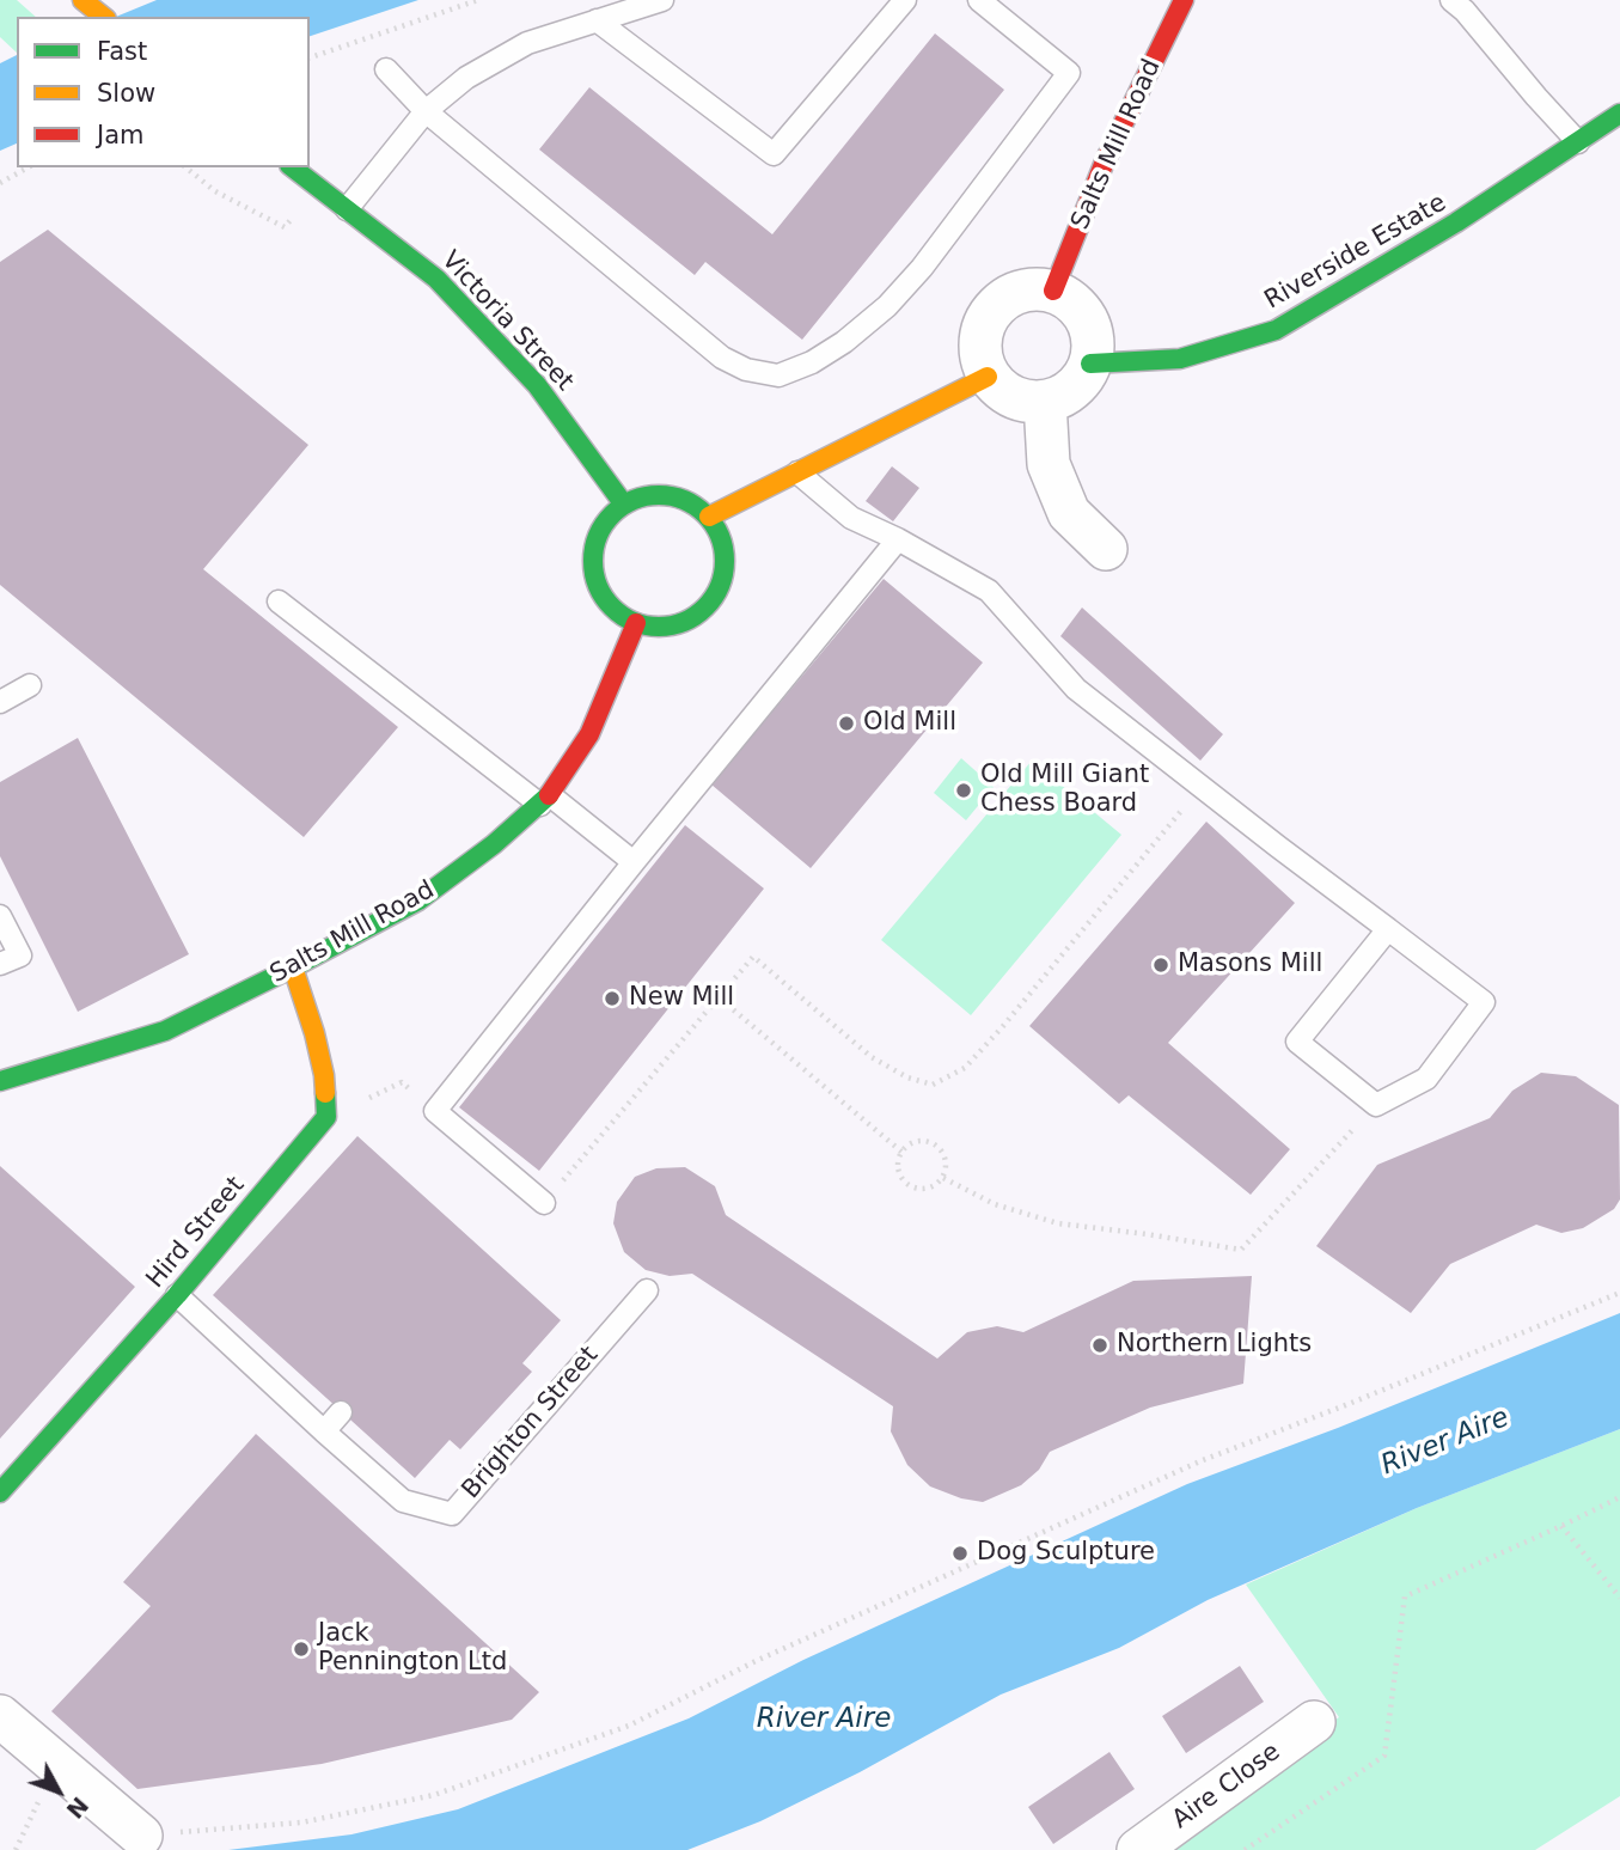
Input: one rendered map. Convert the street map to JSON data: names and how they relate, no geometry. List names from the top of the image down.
{
  "streets": {
    "street": [
      "Salts Mill Road",
      "Riverside Estate",
      "Victoria Street",
      "Hird Street",
      "Aire Close"
    ],
    "lane": ["Brighton Street"]
  },
  "crossings": [
    ["Salts Mill Road", "Riverside Estate"],
    ["Salts Mill Road", "Victoria Street"],
    ["Hird Street", "Brighton Street"]
  ],
  "water": ["River Aire"],
  "places": [
    "Old Mill",
    "Old Mill Giant Chess Board",
    "Masons Mill",
    "New Mill",
    "Northern Lights",
    "Dog Sculpture",
    "Jack Pennington Ltd"
  ],
  "legend": ["Fast", "Slow", "Jam"],
  "north": "bottom right"
}
